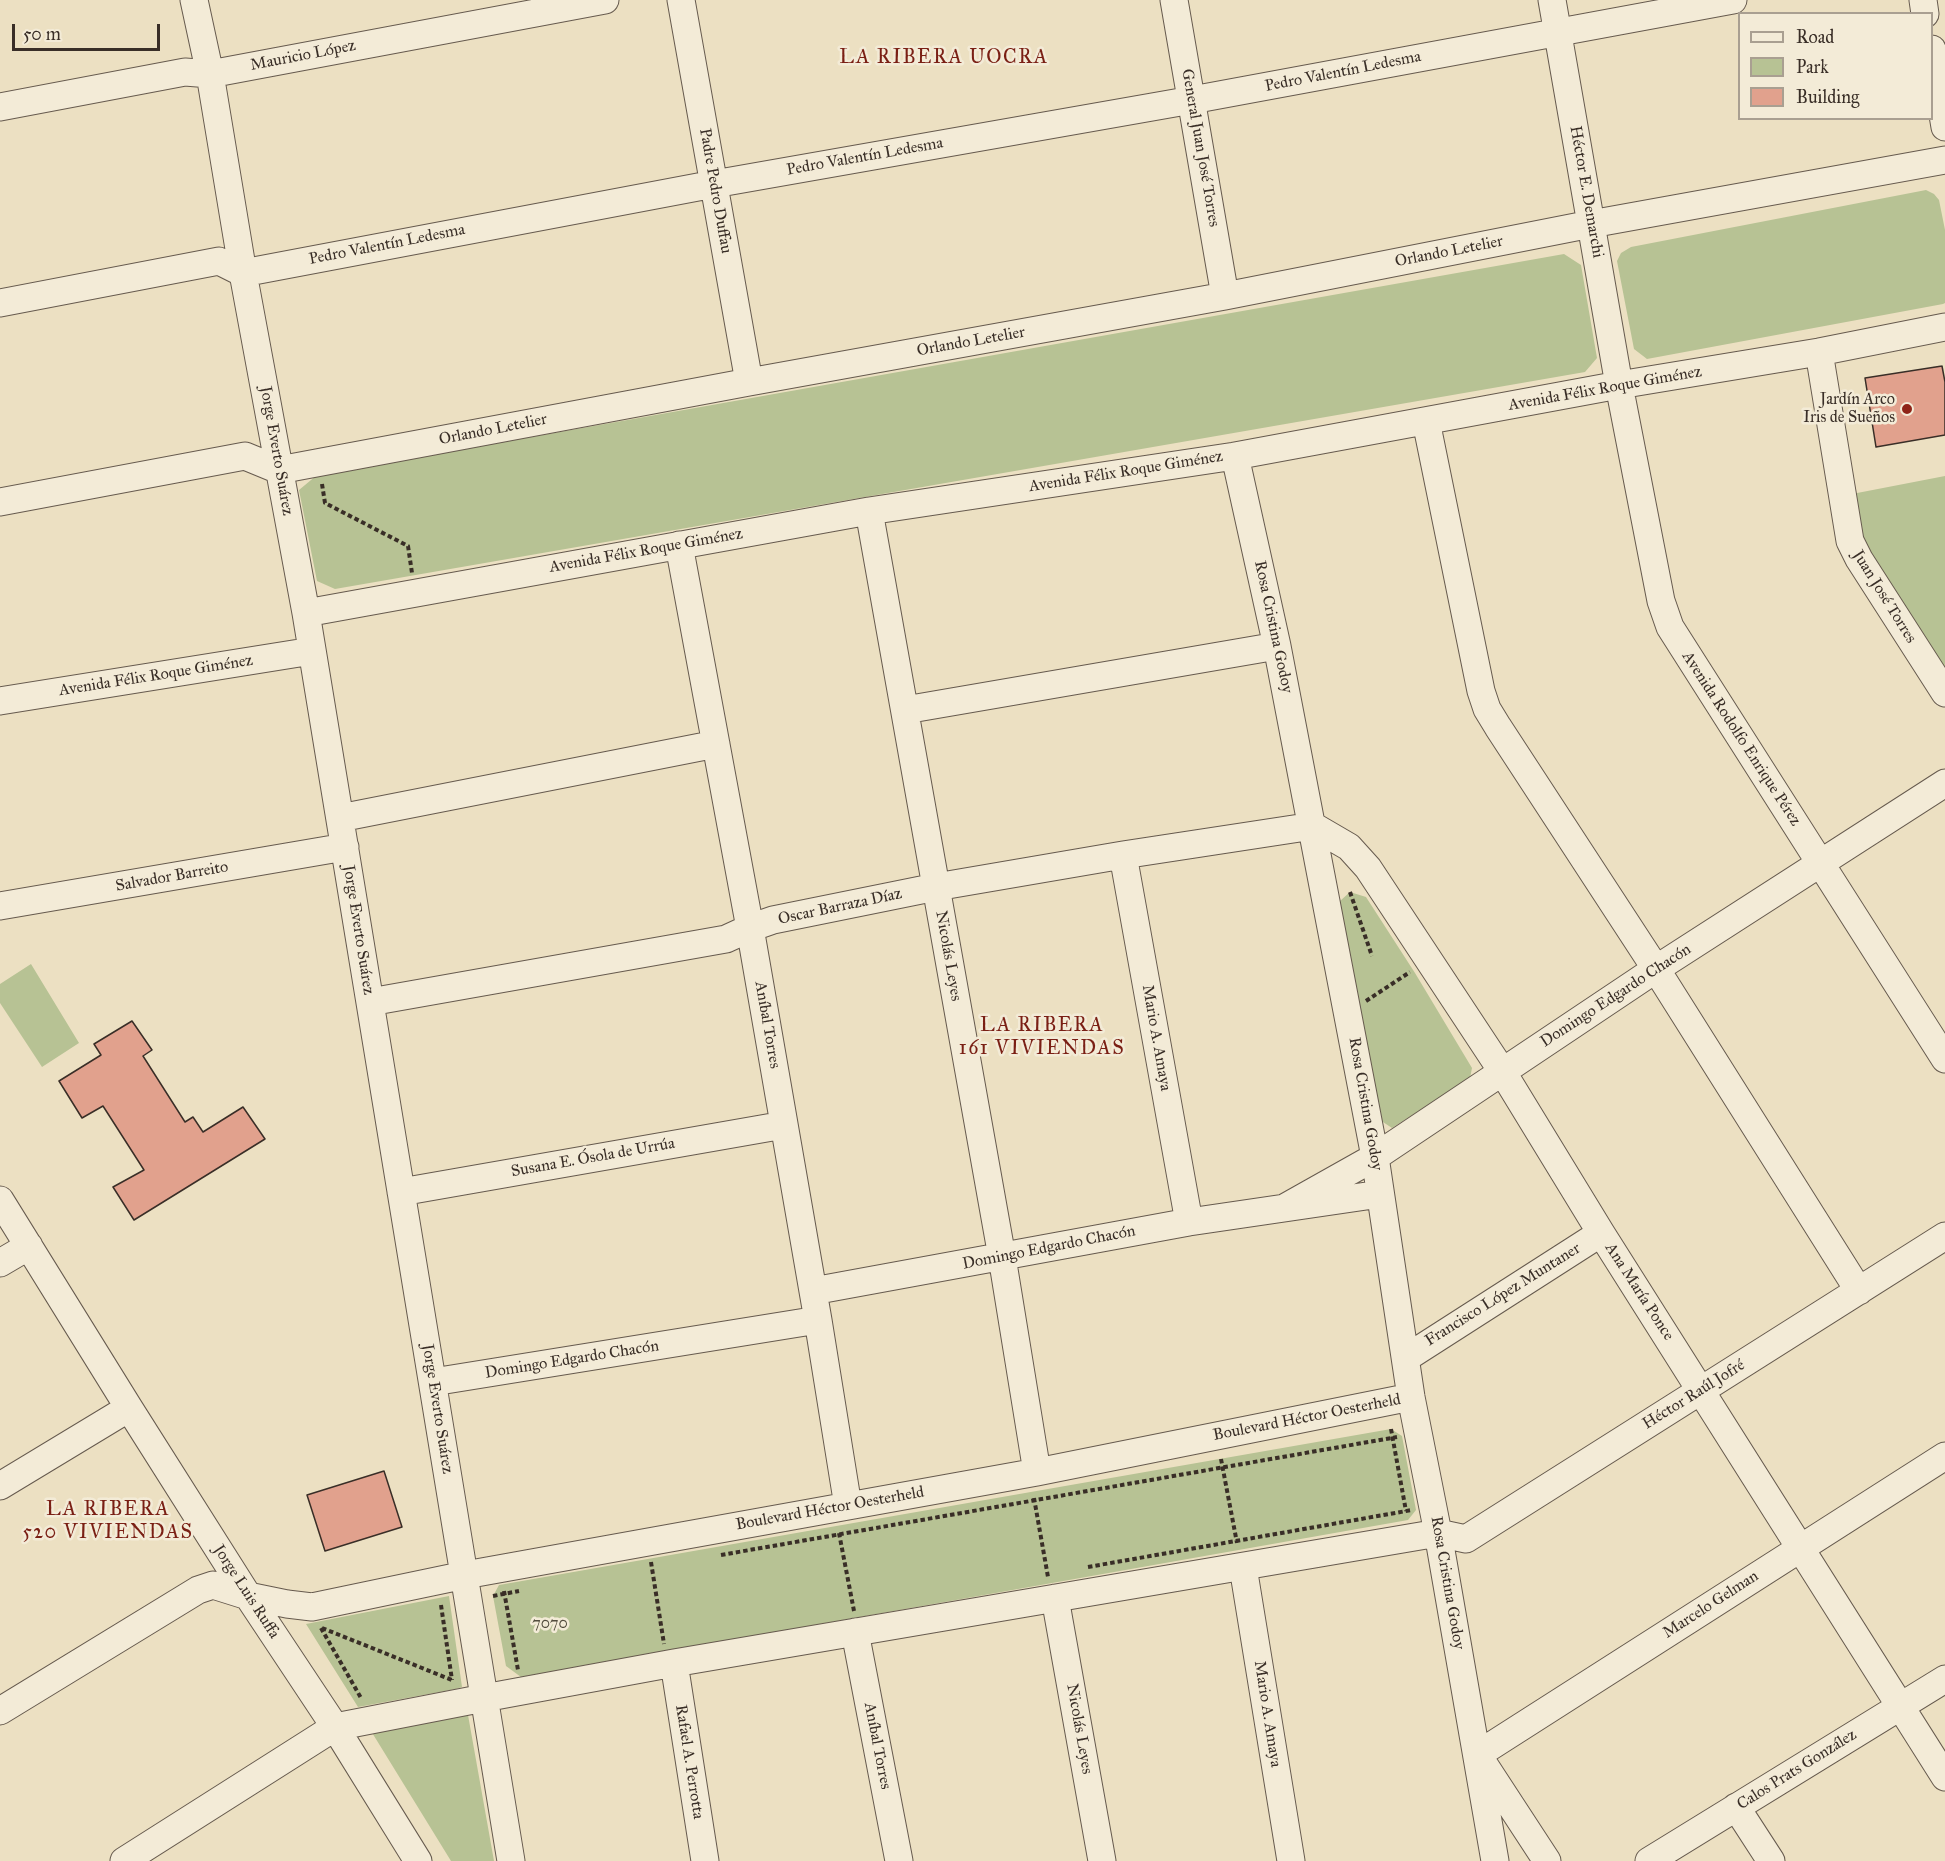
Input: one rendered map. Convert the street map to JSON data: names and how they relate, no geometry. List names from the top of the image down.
{
  "streets": {
    "street": [
      "Mauricio López",
      "Pedro Valentín Ledesma",
      "General Juan José Torres",
      "Padre Pedro Duffau",
      "Héctor E. Demarchi",
      "Orlando Letelier",
      "Avenida Félix Roque Giménez",
      "Jorge Everto Suárez",
      "Juan José Torres",
      "Rosa Cristina Godoy",
      "Avenida Rodolfo Enrique Pérez",
      "Salvador Barreito",
      "Oscar Barraza Díaz",
      "Nicolás Leyes",
      "Domingo Edgardo Chacón",
      "Aníbal Torres",
      "Mario A. Amaya",
      "Susana E. Ósola de Urrúa",
      "Ana María Ponce",
      "Francisco López Muntaner",
      "Héctor Raúl Jofré",
      "Boulevard Héctor Oesterheld",
      "Jorge Luis Ruffa",
      "Marcelo Gelman",
      "Rafael A. Perrotta",
      "Calos Prats González"
    ]
  },
  "crossings": [
    ["Mauricio López", "Jorge Everto Suárez"],
    ["Pedro Valentín Ledesma", "General Juan José Torres"],
    ["Pedro Valentín Ledesma", "Padre Pedro Duffau"],
    ["Pedro Valentín Ledesma", "Héctor E. Demarchi"],
    ["Pedro Valentín Ledesma", "Jorge Everto Suárez"],
    ["General Juan José Torres", "Orlando Letelier"],
    ["Padre Pedro Duffau", "Orlando Letelier"],
    ["Héctor E. Demarchi", "Orlando Letelier"],
    ["Héctor E. Demarchi", "Avenida Félix Roque Giménez"],
    ["Héctor E. Demarchi", "Avenida Rodolfo Enrique Pérez"],
    ["Orlando Letelier", "Jorge Everto Suárez"],
    ["Avenida Félix Roque Giménez", "Jorge Everto Suárez"],
    ["Avenida Félix Roque Giménez", "Juan José Torres"],
    ["Avenida Félix Roque Giménez", "Rosa Cristina Godoy"],
    ["Avenida Félix Roque Giménez", "Avenida Rodolfo Enrique Pérez"],
    ["Avenida Félix Roque Giménez", "Nicolás Leyes"],
    ["Avenida Félix Roque Giménez", "Aníbal Torres"],
    ["Jorge Everto Suárez", "Salvador Barreito"],
    ["Jorge Everto Suárez", "Oscar Barraza Díaz"],
    ["Jorge Everto Suárez", "Domingo Edgardo Chacón"],
    ["Jorge Everto Suárez", "Susana E. Ósola de Urrúa"],
    ["Jorge Everto Suárez", "Boulevard Héctor Oesterheld"],
    ["Rosa Cristina Godoy", "Oscar Barraza Díaz"],
    ["Rosa Cristina Godoy", "Domingo Edgardo Chacón"],
    ["Rosa Cristina Godoy", "Ana María Ponce"],
    ["Rosa Cristina Godoy", "Francisco López Muntaner"],
    ["Rosa Cristina Godoy", "Héctor Raúl Jofré"],
    ["Rosa Cristina Godoy", "Boulevard Héctor Oesterheld"],
    ["Rosa Cristina Godoy", "Marcelo Gelman"],
    ["Avenida Rodolfo Enrique Pérez", "Domingo Edgardo Chacón"],
    ["Oscar Barraza Díaz", "Nicolás Leyes"],
    ["Oscar Barraza Díaz", "Aníbal Torres"],
    ["Oscar Barraza Díaz", "Mario A. Amaya"],
    ["Oscar Barraza Díaz", "Ana María Ponce"],
    ["Nicolás Leyes", "Domingo Edgardo Chacón"],
    ["Nicolás Leyes", "Boulevard Héctor Oesterheld"],
    ["Domingo Edgardo Chacón", "Aníbal Torres"],
    ["Domingo Edgardo Chacón", "Mario A. Amaya"],
    ["Domingo Edgardo Chacón", "Ana María Ponce"],
    ["Aníbal Torres", "Susana E. Ósola de Urrúa"],
    ["Aníbal Torres", "Boulevard Héctor Oesterheld"],
    ["Ana María Ponce", "Francisco López Muntaner"],
    ["Ana María Ponce", "Héctor Raúl Jofré"],
    ["Ana María Ponce", "Marcelo Gelman"],
    ["Ana María Ponce", "Calos Prats González"],
    ["Boulevard Héctor Oesterheld", "Jorge Luis Ruffa"]
  ],
  "districts": ["LA RIBERA UOCRA", "LA RIBERA 161 VIVIENDAS", "LA RIBERA 520 VIVIENDAS"],
  "parks": ["7070"],
  "places": ["Jardín Arco Iris de Sueños"],
  "legend": ["Road", "Park", "Building"],
  "scale_bar": "50 m"
}
